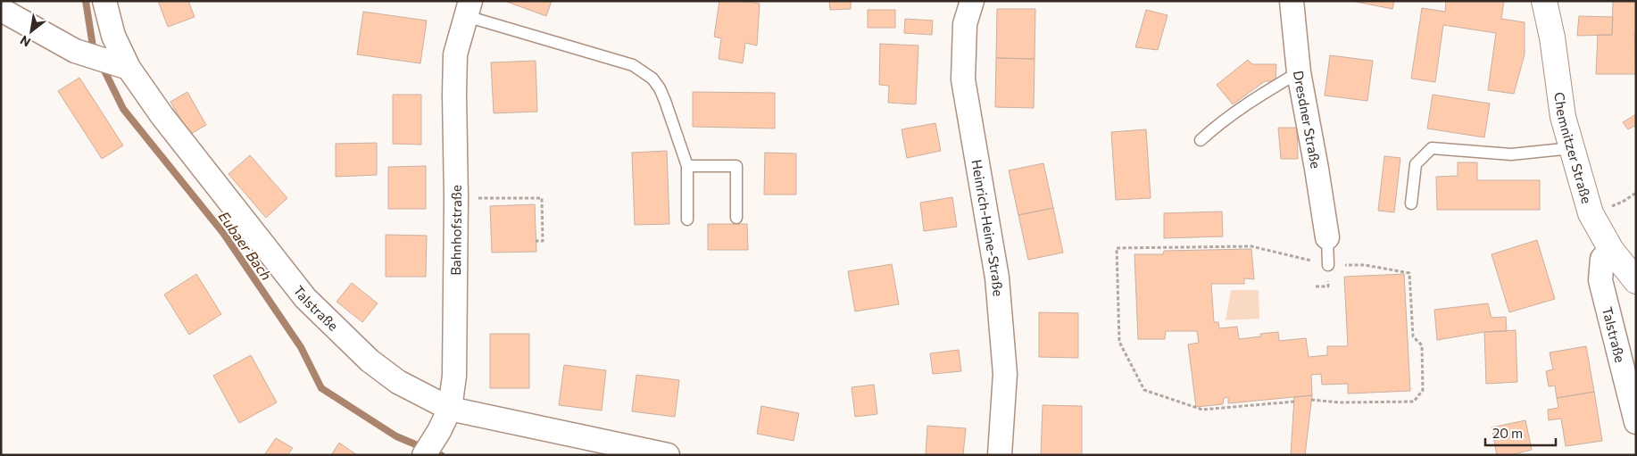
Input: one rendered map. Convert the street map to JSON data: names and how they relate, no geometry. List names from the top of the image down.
{
  "streets": {
    "street": [
      "Dresdner Straße",
      "Chemnitzer Straße",
      "Heinrich-Heine-Straße",
      "Bahnhofstraße",
      "Talstraße"
    ]
  },
  "crossings": [
    ["Chemnitzer Straße", "Talstraße"],
    ["Bahnhofstraße", "Talstraße"]
  ],
  "water": ["Eubaer Bach"],
  "scale_bar": "20 m",
  "north": "bottom left"
}
